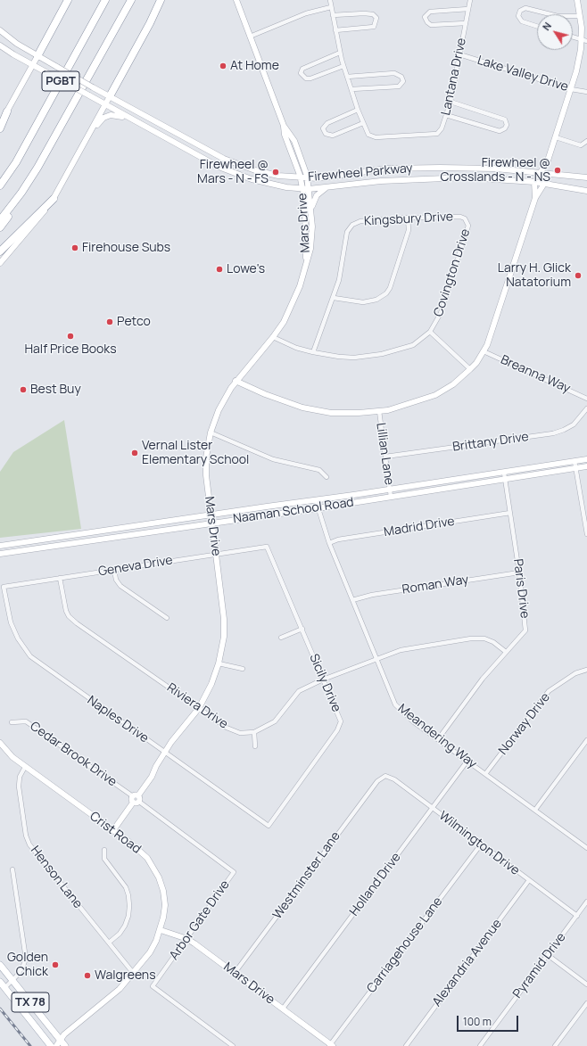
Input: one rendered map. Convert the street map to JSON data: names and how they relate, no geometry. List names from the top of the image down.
{
  "streets": {
    "highway": ["PGBT"],
    "main road": [
      "Firewheel Parkway",
      "Mars Drive",
      "Naaman School Road",
      "Crist Road",
      "TX 78"
    ],
    "street": [
      "Lake Valley Drive",
      "Lantana Drive",
      "Kingsbury Drive",
      "Covington Drive",
      "Breanna Way",
      "Brittany Drive",
      "Lillian Lane",
      "Madrid Drive",
      "Geneva Drive",
      "Roman Way",
      "Paris Drive",
      "Sicily Drive",
      "Riviera Drive",
      "Naples Drive",
      "Norway Drive",
      "Meandering Way",
      "Cedar Brook Drive",
      "Wilmington Drive",
      "Westminster Lane",
      "Henson Lane",
      "Holland Drive",
      "Arbor Gate Drive",
      "Carriagehouse Lane",
      "Alexandria Avenue",
      "Pyramid Drive"
    ]
  },
  "crossings": [
    ["Lake Valley Drive", "Lantana Drive"],
    ["Firewheel Parkway", "Mars Drive"],
    ["Kingsbury Drive", "Covington Drive"],
    ["Mars Drive", "Covington Drive"],
    ["Mars Drive", "Naaman School Road"],
    ["Mars Drive", "Geneva Drive"],
    ["Mars Drive", "Riviera Drive"],
    ["Mars Drive", "Naples Drive"],
    ["Mars Drive", "Cedar Brook Drive"],
    ["Mars Drive", "Crist Road"],
    ["Mars Drive", "Westminster Lane"],
    ["Mars Drive", "Holland Drive"],
    ["Mars Drive", "Arbor Gate Drive"],
    ["Mars Drive", "Carriagehouse Lane"],
    ["Brittany Drive", "Lillian Lane"],
    ["Lillian Lane", "Naaman School Road"],
    ["Naaman School Road", "Paris Drive"],
    ["Naaman School Road", "Meandering Way"],
    ["Madrid Drive", "Paris Drive"],
    ["Madrid Drive", "Meandering Way"],
    ["Geneva Drive", "Sicily Drive"],
    ["Geneva Drive", "Riviera Drive"],
    ["Geneva Drive", "Naples Drive"],
    ["Roman Way", "Paris Drive"],
    ["Roman Way", "Meandering Way"],
    ["Paris Drive", "Riviera Drive"],
    ["Paris Drive", "Meandering Way"],
    ["Sicily Drive", "Riviera Drive"],
    ["Sicily Drive", "Naples Drive"],
    ["Riviera Drive", "Meandering Way"],
    ["Norway Drive", "Meandering Way"],
    ["Meandering Way", "Holland Drive"],
    ["Cedar Brook Drive", "Arbor Gate Drive"],
    ["Crist Road", "Henson Lane"],
    ["Crist Road", "TX 78"],
    ["Wilmington Drive", "Westminster Lane"],
    ["Wilmington Drive", "Holland Drive"],
    ["Wilmington Drive", "Carriagehouse Lane"],
    ["Wilmington Drive", "Alexandria Avenue"],
    ["Wilmington Drive", "Pyramid Drive"]
  ],
  "places": [
    "At Home",
    "Firewheel @ Crosslands - N - NS",
    "Firewheel @ Mars - N - FS",
    "Firehouse Subs",
    "Lowe's",
    "Larry H. Glick Natatorium",
    "Petco",
    "Half Price Books",
    "Best Buy",
    "Vernal Lister Elementary School",
    "Golden Chick",
    "Walgreens"
  ],
  "scale_bar": "100 m",
  "north": "top left"
}
